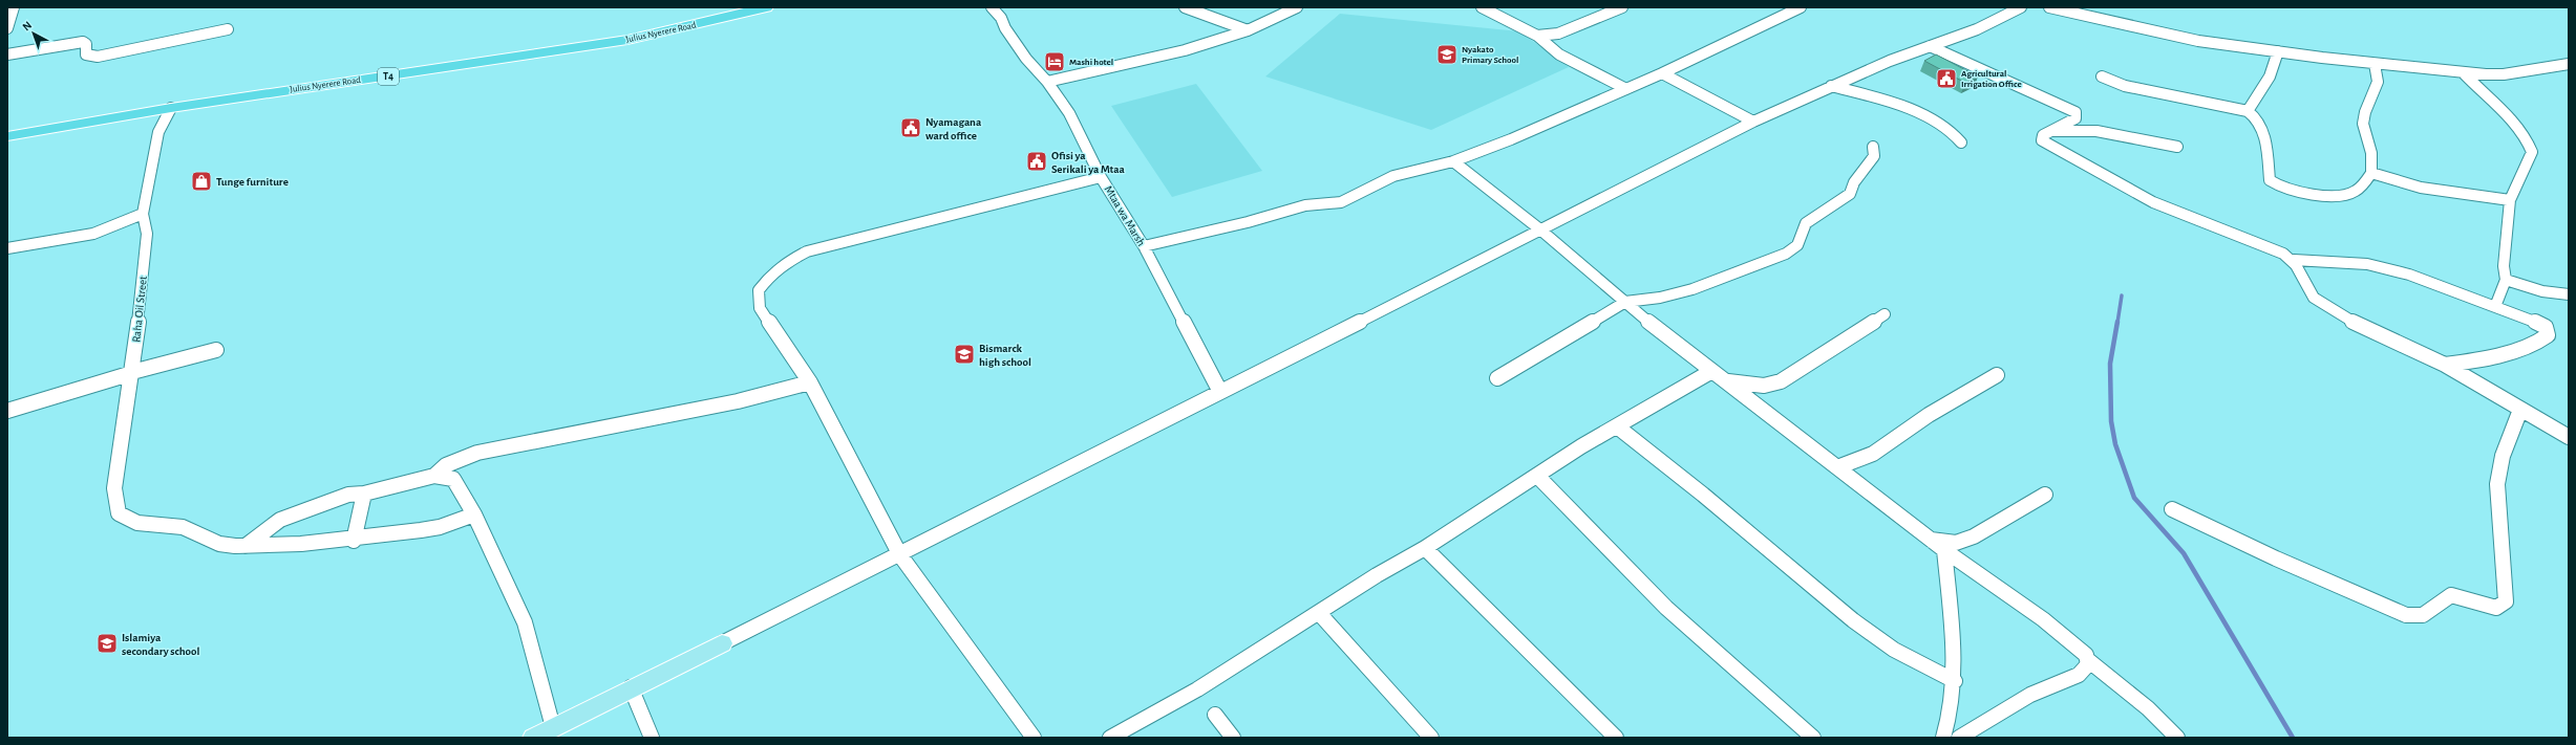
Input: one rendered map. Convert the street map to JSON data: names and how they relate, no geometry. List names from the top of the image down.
{
  "streets": {
    "highway": ["Julius Nyerere Road", "T4"],
    "street": ["Mtaa wa Marsh", "Raha Oil Street"]
  },
  "crossings": [
    ["Julius Nyerere Road", "Raha Oil Street"]
  ],
  "places": {
    "school or university": ["Nyakato Primary School", "Bismarck high school", "Islamiya secondary school"],
    "hotel": ["Mashi hotel"],
    "public building": ["Agricultural Irrigation Office", "Nyamagana ward office", "Ofisi ya Serikali ya Mtaa"],
    "shop": ["Tunge furniture"]
  },
  "north": "top left"
}
